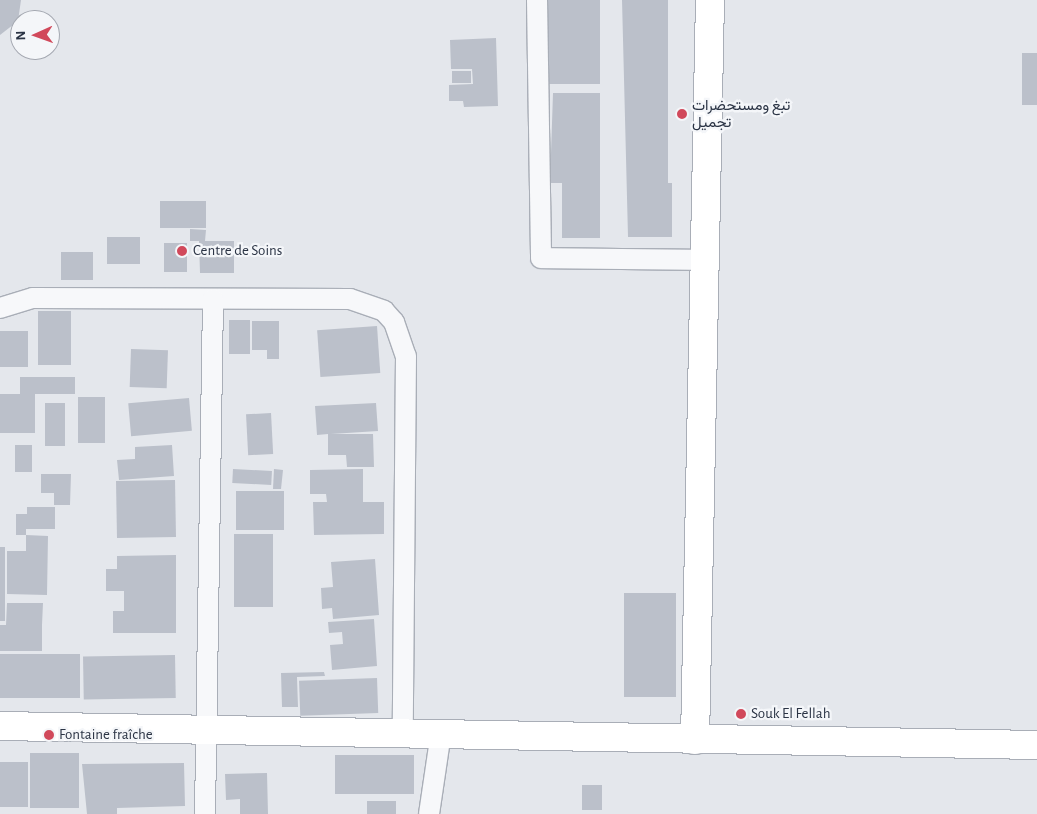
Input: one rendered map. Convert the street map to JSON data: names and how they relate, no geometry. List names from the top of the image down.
{
  "places": [
    "تبغ ومستحضرات تجميل",
    "Centre de Soins",
    "Souk El Fellah",
    "Fontaine fraîche"
  ],
  "north": "left"
}
